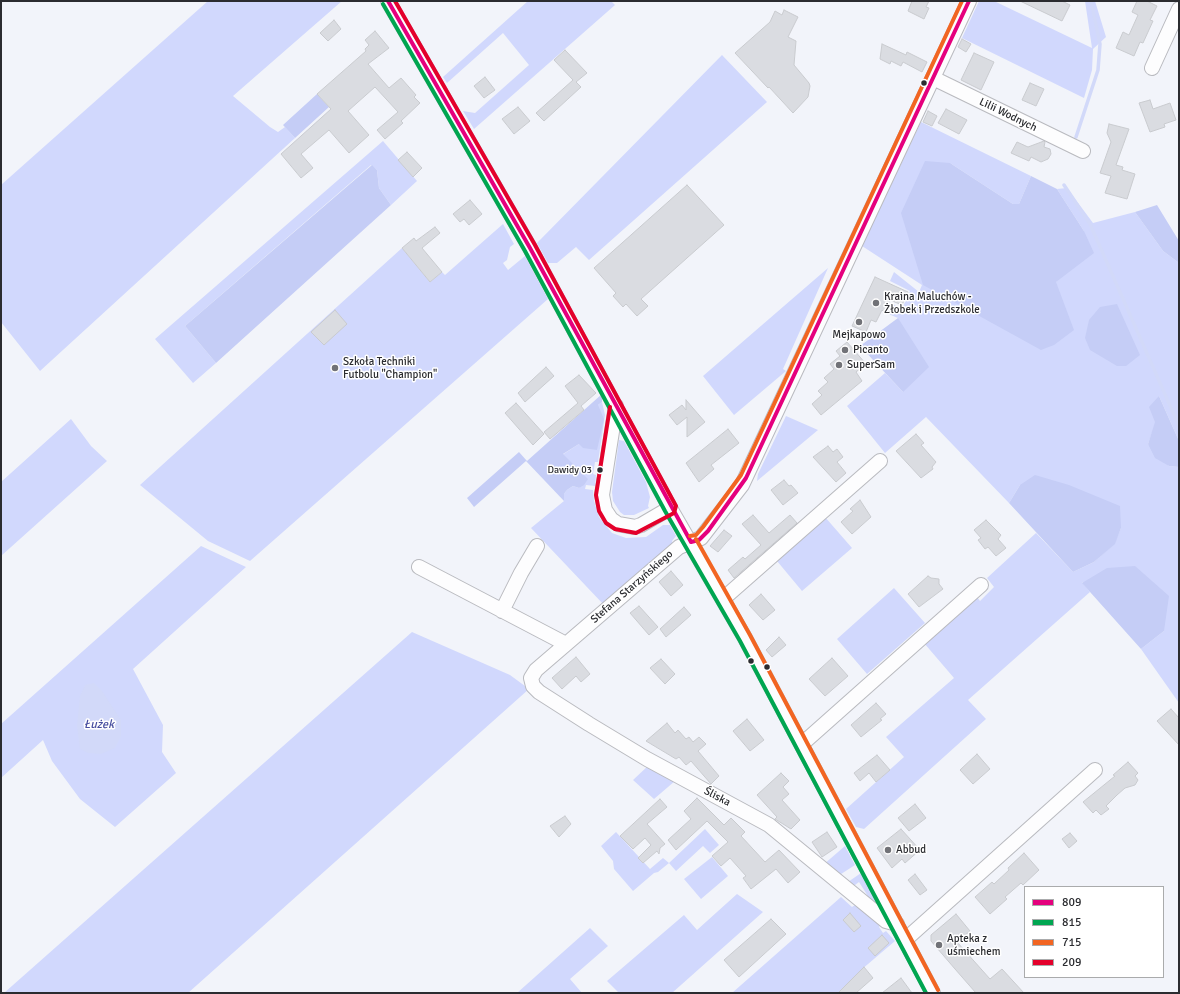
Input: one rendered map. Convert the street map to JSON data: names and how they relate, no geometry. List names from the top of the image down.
{
  "streets": {
    "street": ["Lilii Wodnych", "Stefana Starzyńskiego", "Śliska"]
  },
  "crossings": [
    ["Lilii Wodnych", "Stefana Starzyńskiego"],
    ["Stefana Starzyńskiego", "Śliska"]
  ],
  "water": ["Łużek"],
  "places": [
    "Kraina Maluchów - Żłobek i Przedszkole",
    "Mejkapowo",
    "Picanto",
    "SuperSam",
    "Szkoła Techniki Futbolu \"Champion\"",
    "Dawidy 03",
    "Abbud",
    "Apteka z uśmiechem"
  ],
  "lines": [
    "transit line 809",
    "transit line 715",
    "transit line 209",
    "transit line 815"
  ],
  "legend": [
    "809",
    "815",
    "715",
    "209"
  ]
}
